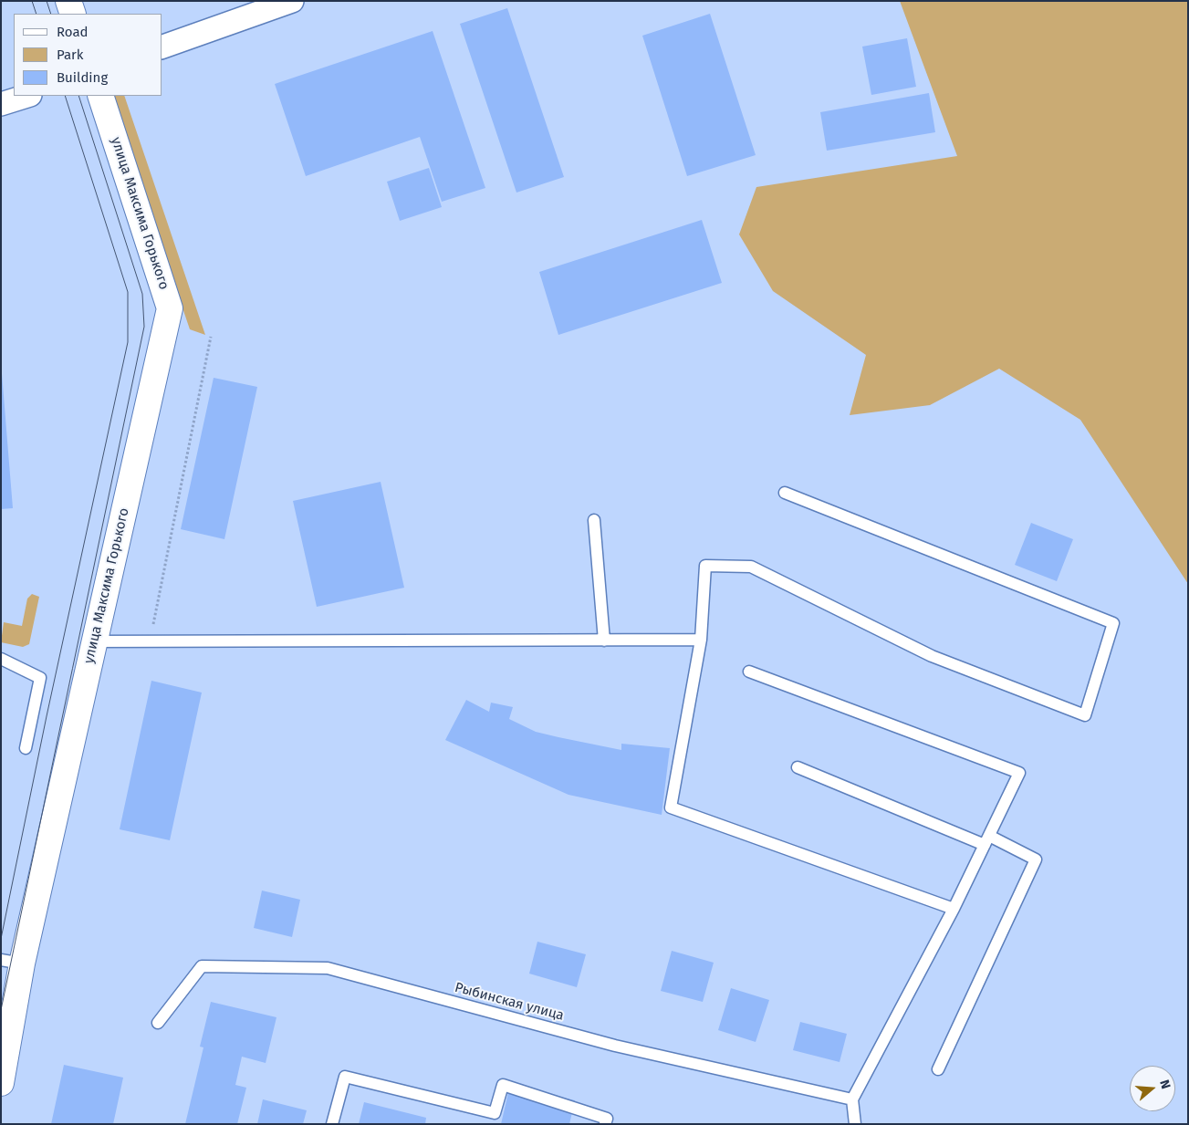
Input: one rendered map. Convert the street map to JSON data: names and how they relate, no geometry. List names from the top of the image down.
{
  "streets": {
    "street": ["улица Максима Горького"],
    "lane": ["Рыбинская улица"]
  },
  "legend": ["Road", "Park", "Building"],
  "north": "right"
}
